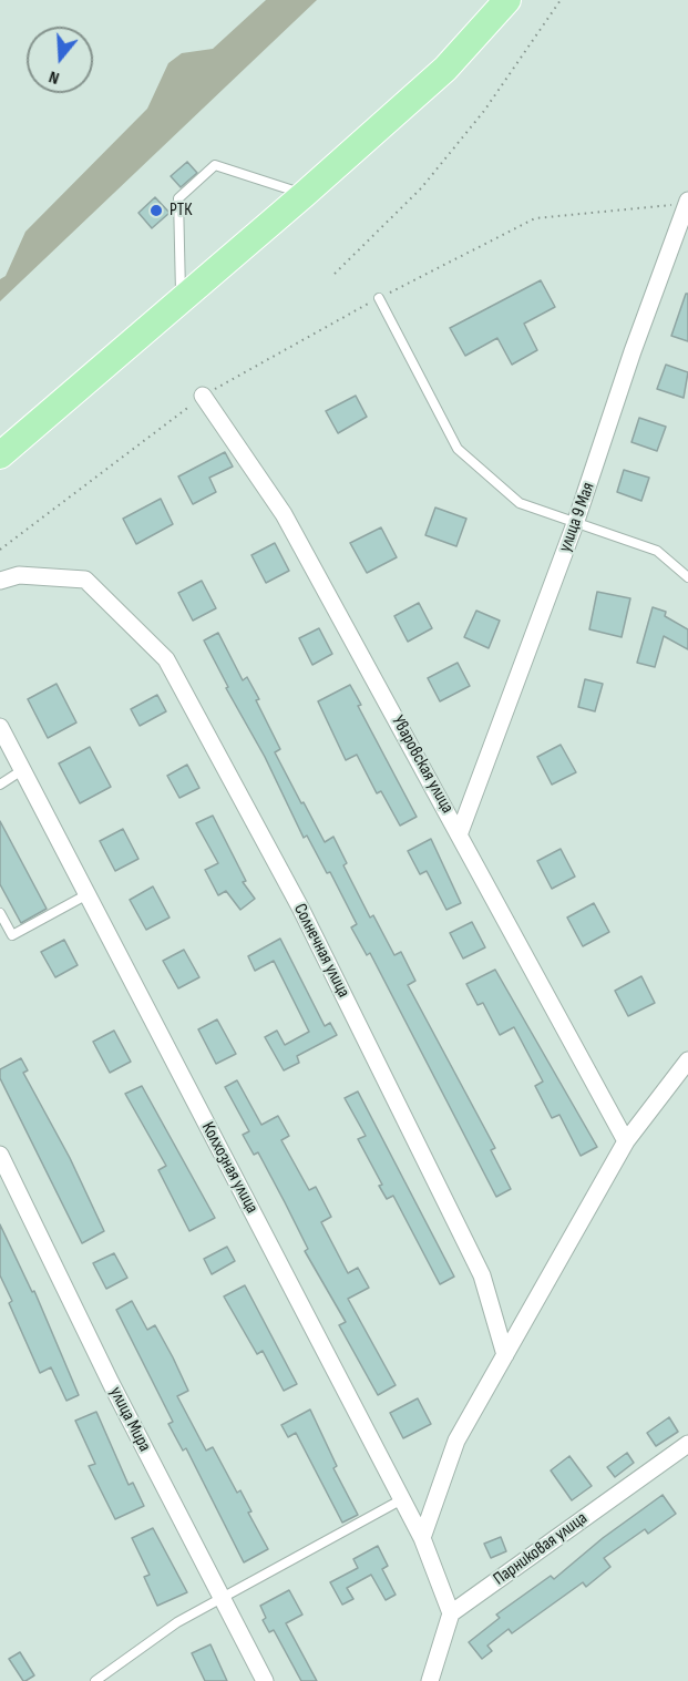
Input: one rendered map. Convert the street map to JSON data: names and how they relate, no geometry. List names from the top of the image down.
{
  "streets": {
    "street": [
      "улица 9 Мая",
      "Уваровская улица",
      "Солнечная улица",
      "Колхозная улица",
      "улица Мира",
      "Парниковая улица"
    ]
  },
  "crossings": [
    ["улица 9 Мая", "Уваровская улица"],
    ["Колхозная улица", "Парниковая улица"]
  ],
  "places": ["РТК"],
  "north": "bottom"
}
